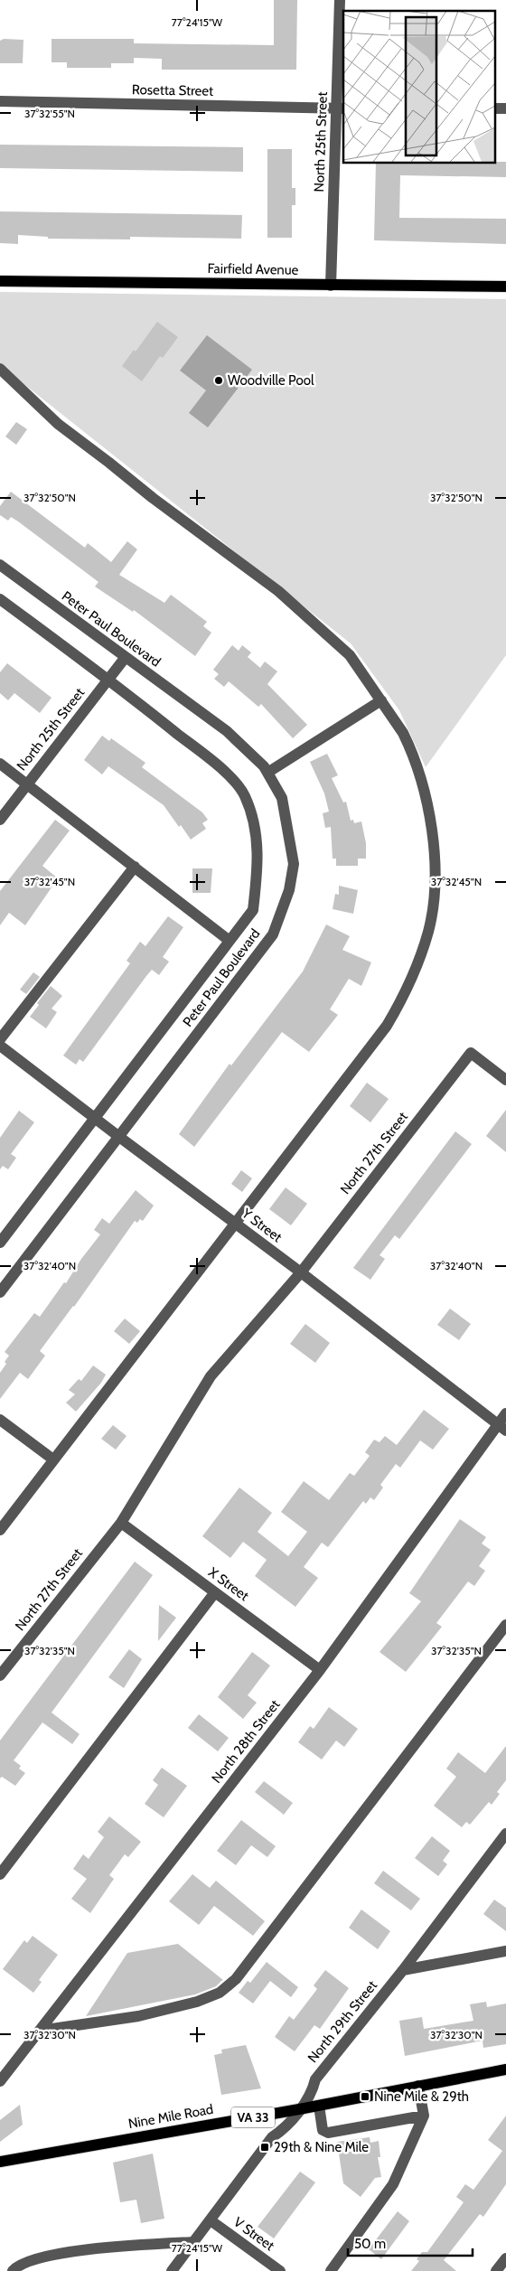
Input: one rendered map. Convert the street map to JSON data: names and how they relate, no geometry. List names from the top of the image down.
{
  "streets": {
    "main road": ["Fairfield Avenue", "Nine Mile Road", "VA 33"],
    "street": [
      "Rosetta Street",
      "North 25th Street",
      "Peter Paul Boulevard",
      "North 27th Street",
      "Y Street",
      "X Street",
      "North 28th Street",
      "North 29th Street",
      "V Street"
    ]
  },
  "crossings": [
    ["Rosetta Street", "North 25th Street"],
    ["North 25th Street", "Fairfield Avenue"],
    ["North 25th Street", "Peter Paul Boulevard"],
    ["Peter Paul Boulevard", "Y Street"],
    ["North 27th Street", "Y Street"],
    ["North 27th Street", "X Street"],
    ["Y Street", "North 28th Street"],
    ["X Street", "North 28th Street"],
    ["North 29th Street", "Nine Mile Road"],
    ["North 29th Street", "V Street"]
  ],
  "places": {
    "other": ["Woodville Pool"],
    "transit": ["Nine Mile & 29th", "29th & Nine Mile"]
  },
  "scale_bar": "50 m",
  "coordinates": [
    "77°24'15\"W",
    "37°32'55\"N",
    "37°32'50\"N",
    "37°32'45\"N",
    "37°32'40\"N",
    "37°32'35\"N",
    "37°32'30\"N"
  ]
}
